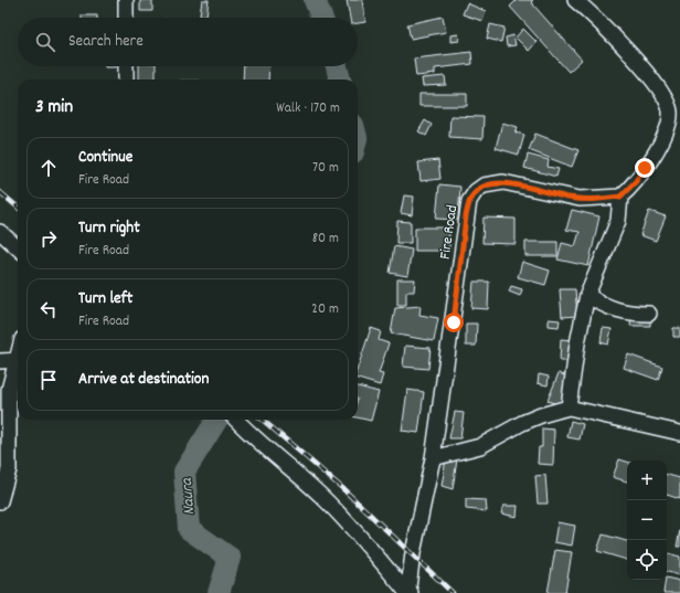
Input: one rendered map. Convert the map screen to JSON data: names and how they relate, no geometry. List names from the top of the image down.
{
  "streets": {
    "street": ["Fire Road"]
  },
  "water": ["Naura"],
  "page": {
    "search": "Search here",
    "heading": ["3 min", "Walk · 170 m"],
    "list": [
      ["Continue", "Fire Road", "70 m"],
      ["Turn right", "Fire Road", "80 m"],
      ["Turn left", "Fire Road", "20 m"],
      "Arrive at destination"
    ],
    "map_buttons": ["+", "−"]
  }
}
